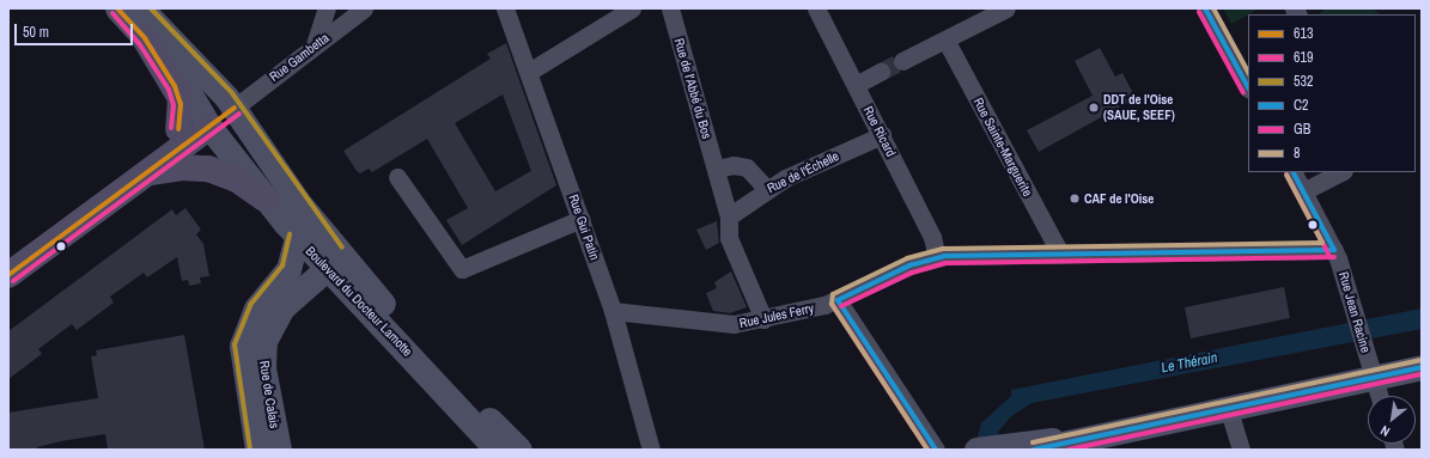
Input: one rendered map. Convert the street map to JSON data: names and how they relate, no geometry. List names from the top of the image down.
{
  "streets": {
    "main road": ["Boulevard du Docteur Lamotte", "Rue de Calais"],
    "street": [
      "Rue Gambetta",
      "Rue de l'Abbé du Bos",
      "Rue Ricard",
      "Rue Sainte-Marguerite",
      "Rue de l'Échelle",
      "Rue Gui Patin",
      "Rue Jean Racine",
      "Rue Jules Ferry"
    ]
  },
  "crossings": [
    ["Rue Gambetta", "Boulevard du Docteur Lamotte"],
    ["Rue de l'Abbé du Bos", "Rue de l'Échelle"],
    ["Rue de l'Abbé du Bos", "Rue Jules Ferry"],
    ["Rue Ricard", "Rue de l'Échelle"],
    ["Rue Ricard", "Rue Jules Ferry"],
    ["Rue Sainte-Marguerite", "Rue Jules Ferry"],
    ["Rue Gui Patin", "Rue Jules Ferry"],
    ["Boulevard du Docteur Lamotte", "Rue de Calais"],
    ["Rue Jean Racine", "Rue Jules Ferry"]
  ],
  "water": ["Le Thérain"],
  "places": ["DDT de l'Oise (SAUE, SEEF)", "CAF de l'Oise"],
  "lines": [
    "transit line 613",
    "transit line 532",
    "transit line C2",
    "transit line 8",
    "transit line GB",
    "transit line 619"
  ],
  "legend": [
    "613",
    "619",
    "532",
    "C2",
    "GB",
    "8"
  ],
  "scale_bar": "50 m",
  "north": "bottom left"
}
